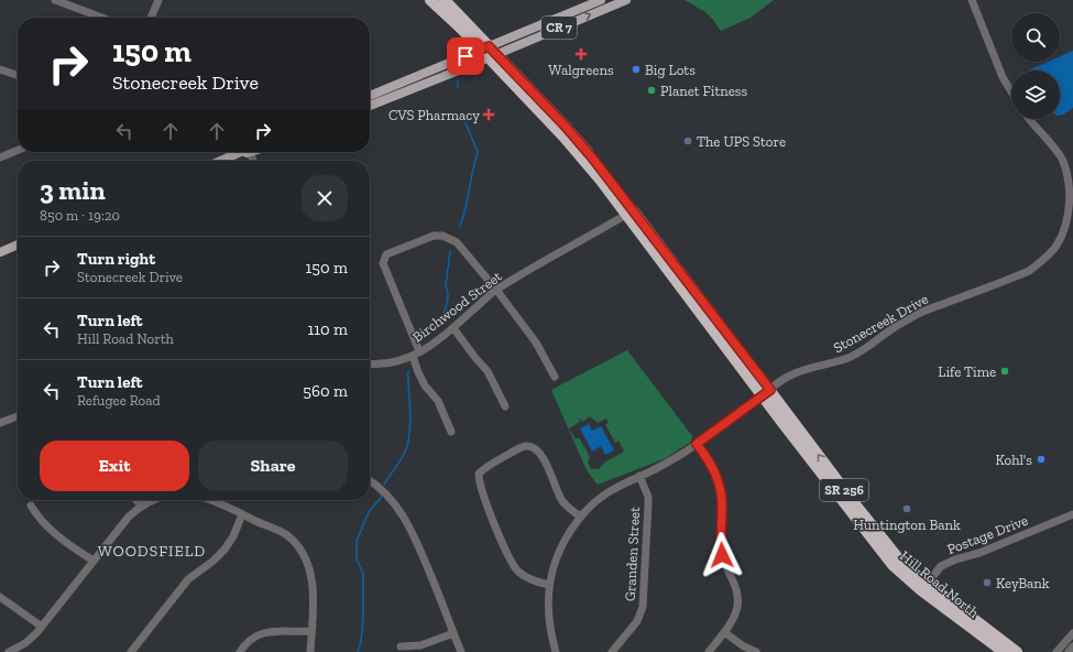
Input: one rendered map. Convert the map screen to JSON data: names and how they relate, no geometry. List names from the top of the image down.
{
  "streets": {
    "highway": ["SR 256", "Hill Road North"],
    "main road": ["CR 7"],
    "street": [
      "Birchwood Street",
      "Stonecreek Drive",
      "Postage Drive",
      "Granden Street"
    ]
  },
  "crossings": [
    ["CR 7", "Hill Road North"],
    ["Birchwood Street", "Hill Road North"],
    ["Stonecreek Drive", "Granden Street"],
    ["Stonecreek Drive", "Hill Road North"],
    ["Postage Drive", "Hill Road North"]
  ],
  "districts": ["WOODSFIELD"],
  "places": {
    "health": ["Walgreens", "CVS Pharmacy"],
    "other": [
      "Big Lots",
      "Planet Fitness",
      "The UPS Store",
      "Life Time",
      "Kohl's",
      "Huntington Bank",
      "KeyBank"
    ]
  },
  "page": {
    "turn": ["150 m", "Stonecreek Drive"],
    "heading": ["3 min", "850 m · 19:20"],
    "list": [
      {
        "name": "Turn right",
        "note": "Stonecreek Drive",
        "value": "150 m"
      },
      {
        "name": "Turn left",
        "note": "Hill Road North",
        "value": "110 m"
      },
      {
        "name": "Turn left",
        "note": "Refugee Road",
        "value": "560 m"
      }
    ],
    "buttons": ["Exit", "Share"]
  }
}
